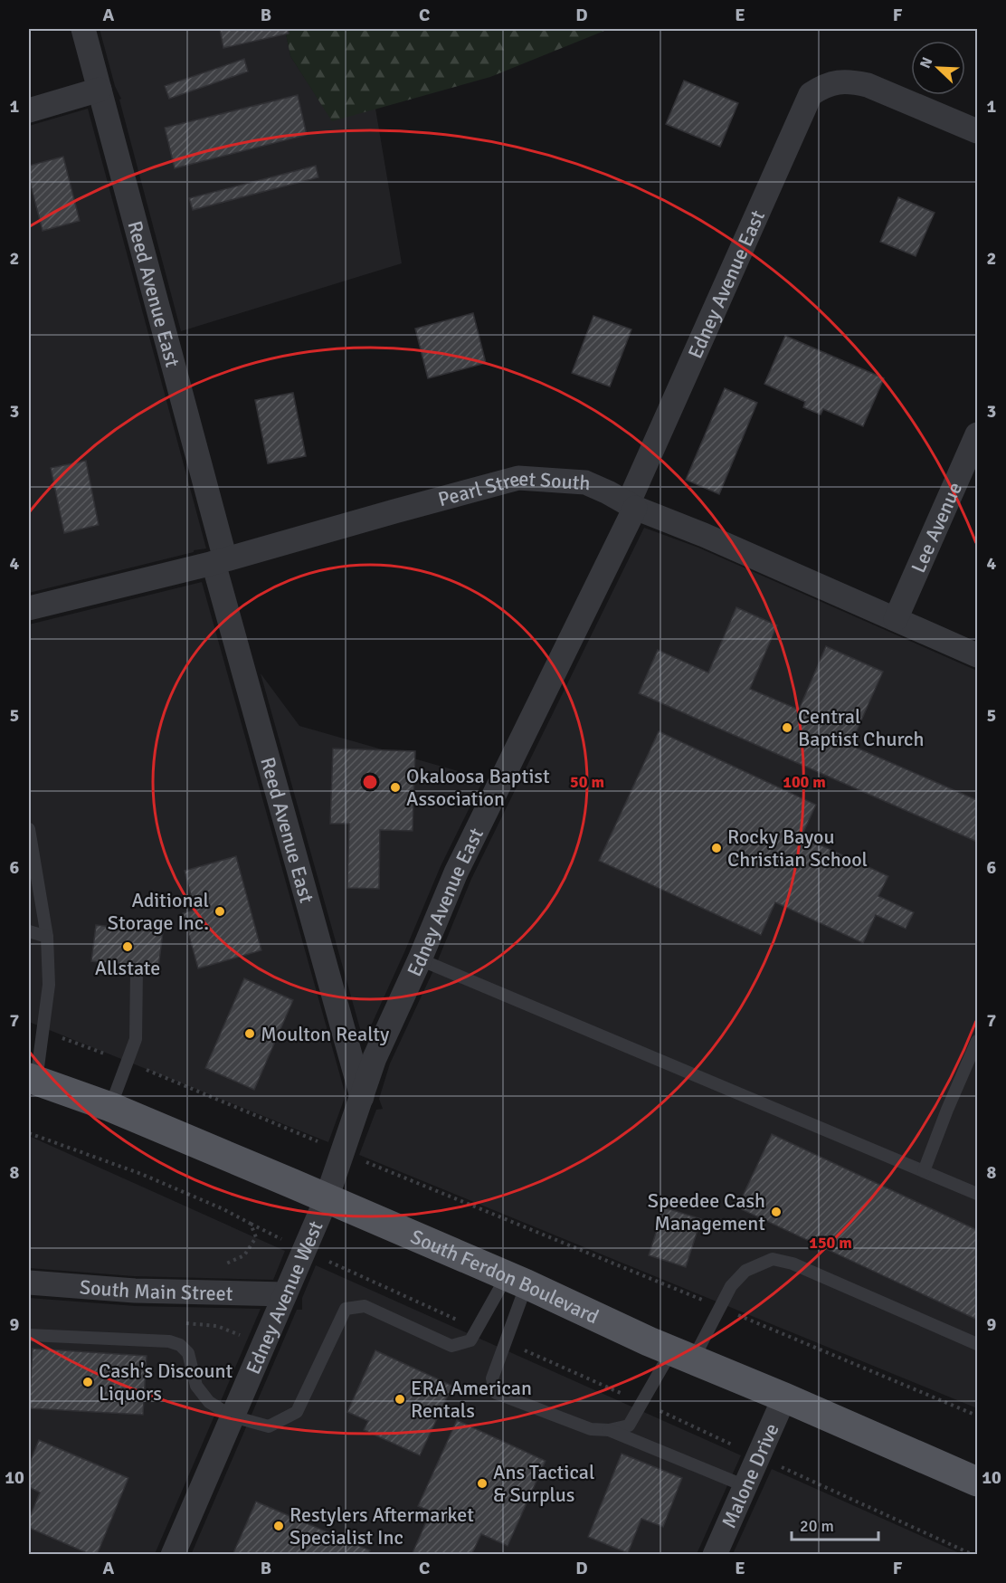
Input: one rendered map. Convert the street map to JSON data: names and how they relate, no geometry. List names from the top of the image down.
{
  "streets": {
    "main road": ["South Ferdon Boulevard"],
    "street": [
      "Edney Avenue East",
      "Reed Avenue East",
      "Pearl Street South",
      "Lee Avenue",
      "South Main Street",
      "Edney Avenue West",
      "Malone Drive"
    ]
  },
  "crossings": [
    ["Edney Avenue East", "Reed Avenue East"],
    ["Edney Avenue East", "Pearl Street South"],
    ["Edney Avenue East", "Edney Avenue West"],
    ["Reed Avenue East", "Pearl Street South"],
    ["Reed Avenue East", "Edney Avenue West"],
    ["Pearl Street South", "Lee Avenue"],
    ["South Ferdon Boulevard", "Edney Avenue West"],
    ["South Ferdon Boulevard", "Malone Drive"],
    ["South Main Street", "Edney Avenue West"]
  ],
  "places": [
    "Central Baptist Church",
    "Okaloosa Baptist Association",
    "Rocky Bayou Christian School",
    "Aditional Storage Inc.",
    "Allstate",
    "Moulton Realty",
    "Speedee Cash Management",
    "Cash's Discount Liquors",
    "ERA American Rentals",
    "Ans Tactical & Surplus",
    "Restylers Aftermarket Specialist Inc"
  ],
  "scale_bar": "20 m",
  "north": "top left",
  "grid": {
    "columns": [
      "A",
      "B",
      "C",
      "D",
      "E",
      "F"
    ],
    "rows": [
      "1",
      "2",
      "3",
      "4",
      "5",
      "6",
      "7",
      "8",
      "9",
      "10"
    ]
  },
  "rings": ["50 m", "100 m", "150 m"]
}
